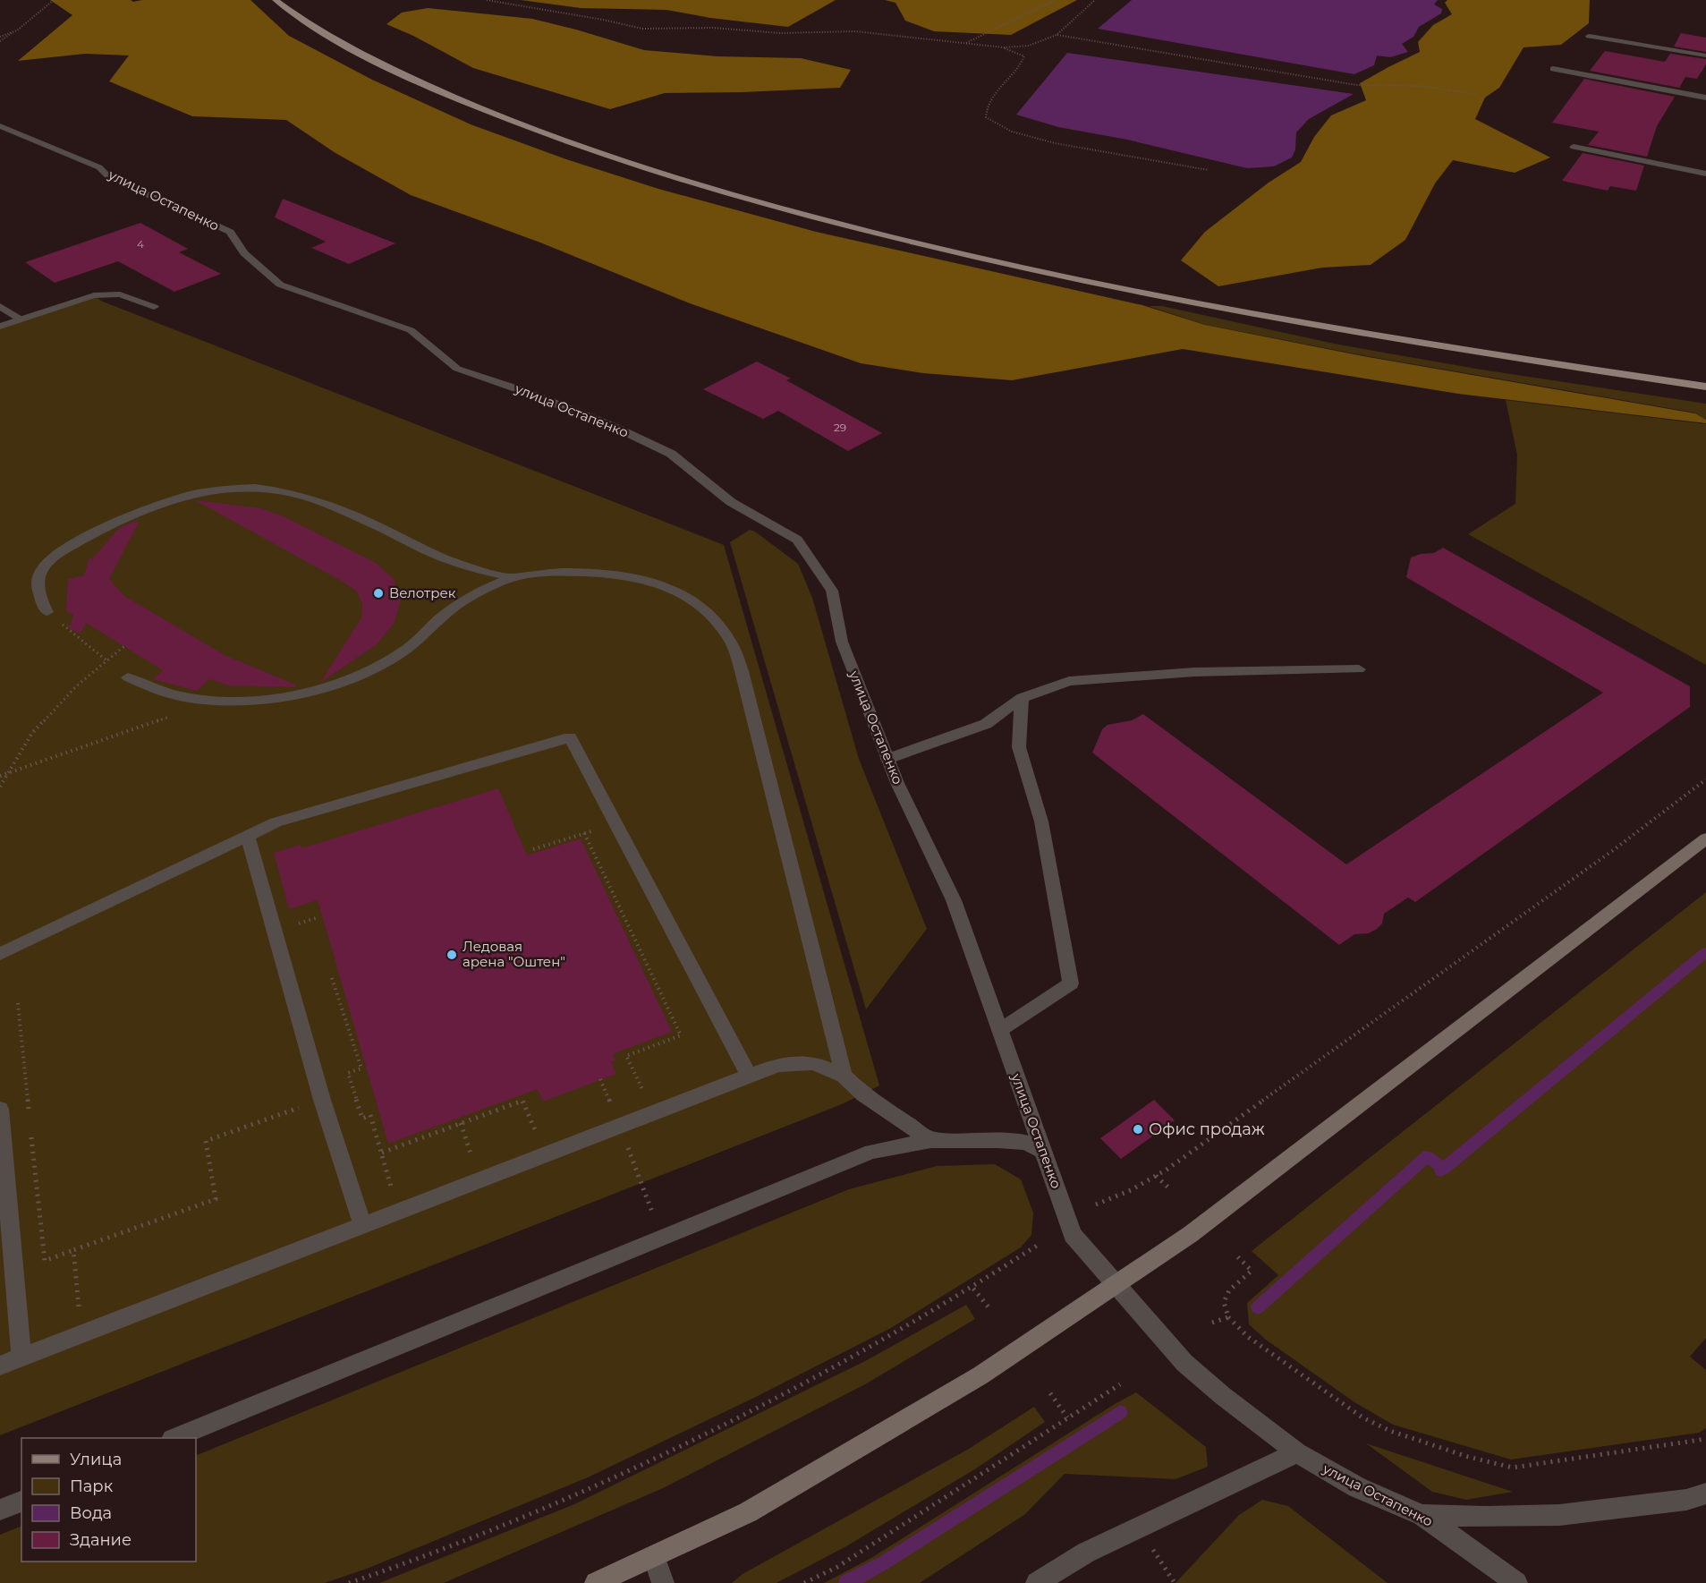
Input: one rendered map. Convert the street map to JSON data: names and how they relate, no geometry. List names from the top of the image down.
{
  "streets": {
    "street": ["улица Остапенко"]
  },
  "places": ["Велотрек", "Ледовая арена \"Оштен\"", "Офис продаж"],
  "house_numbers": ["4", "29"],
  "legend": [
    "Улица",
    "Парк",
    "Вода",
    "Здание"
  ]
}
